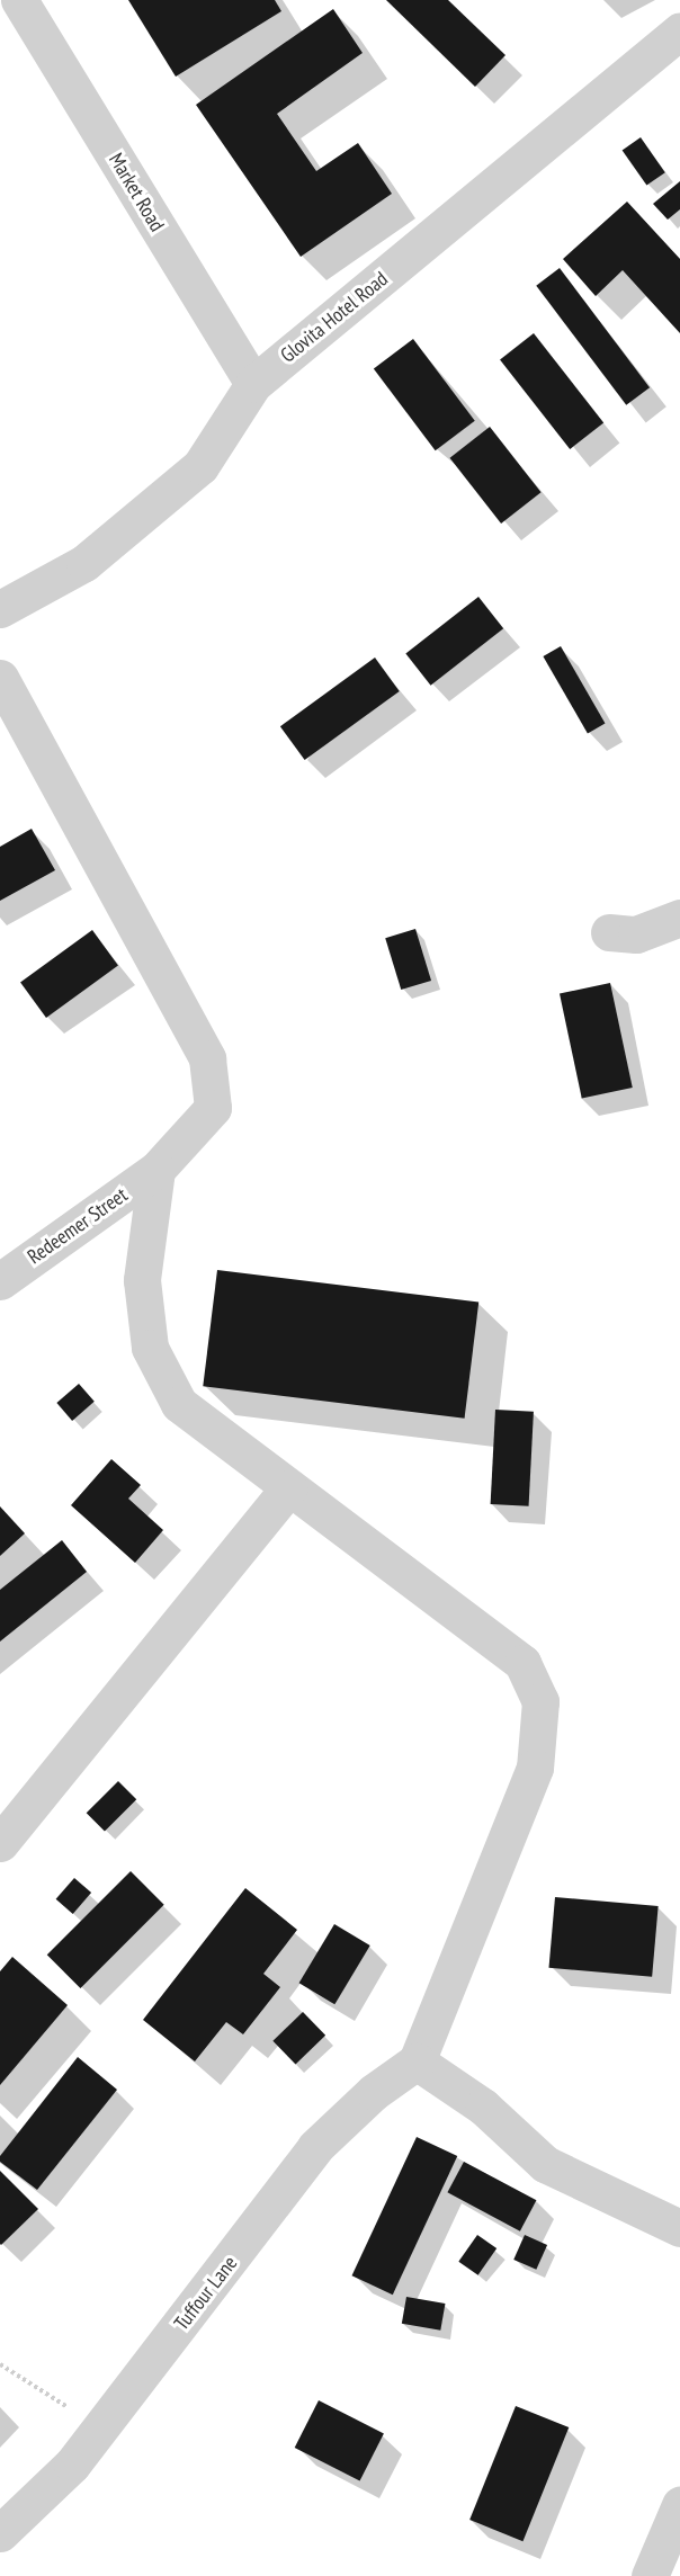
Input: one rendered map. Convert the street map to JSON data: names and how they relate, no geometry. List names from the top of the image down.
{
  "streets": {
    "street": [
      "Market Road",
      "Glovita Hotel Road",
      "Redeemer Street",
      "Tuffour Lane"
    ]
  },
  "crossings": [
    ["Market Road", "Glovita Hotel Road"]
  ]
}
